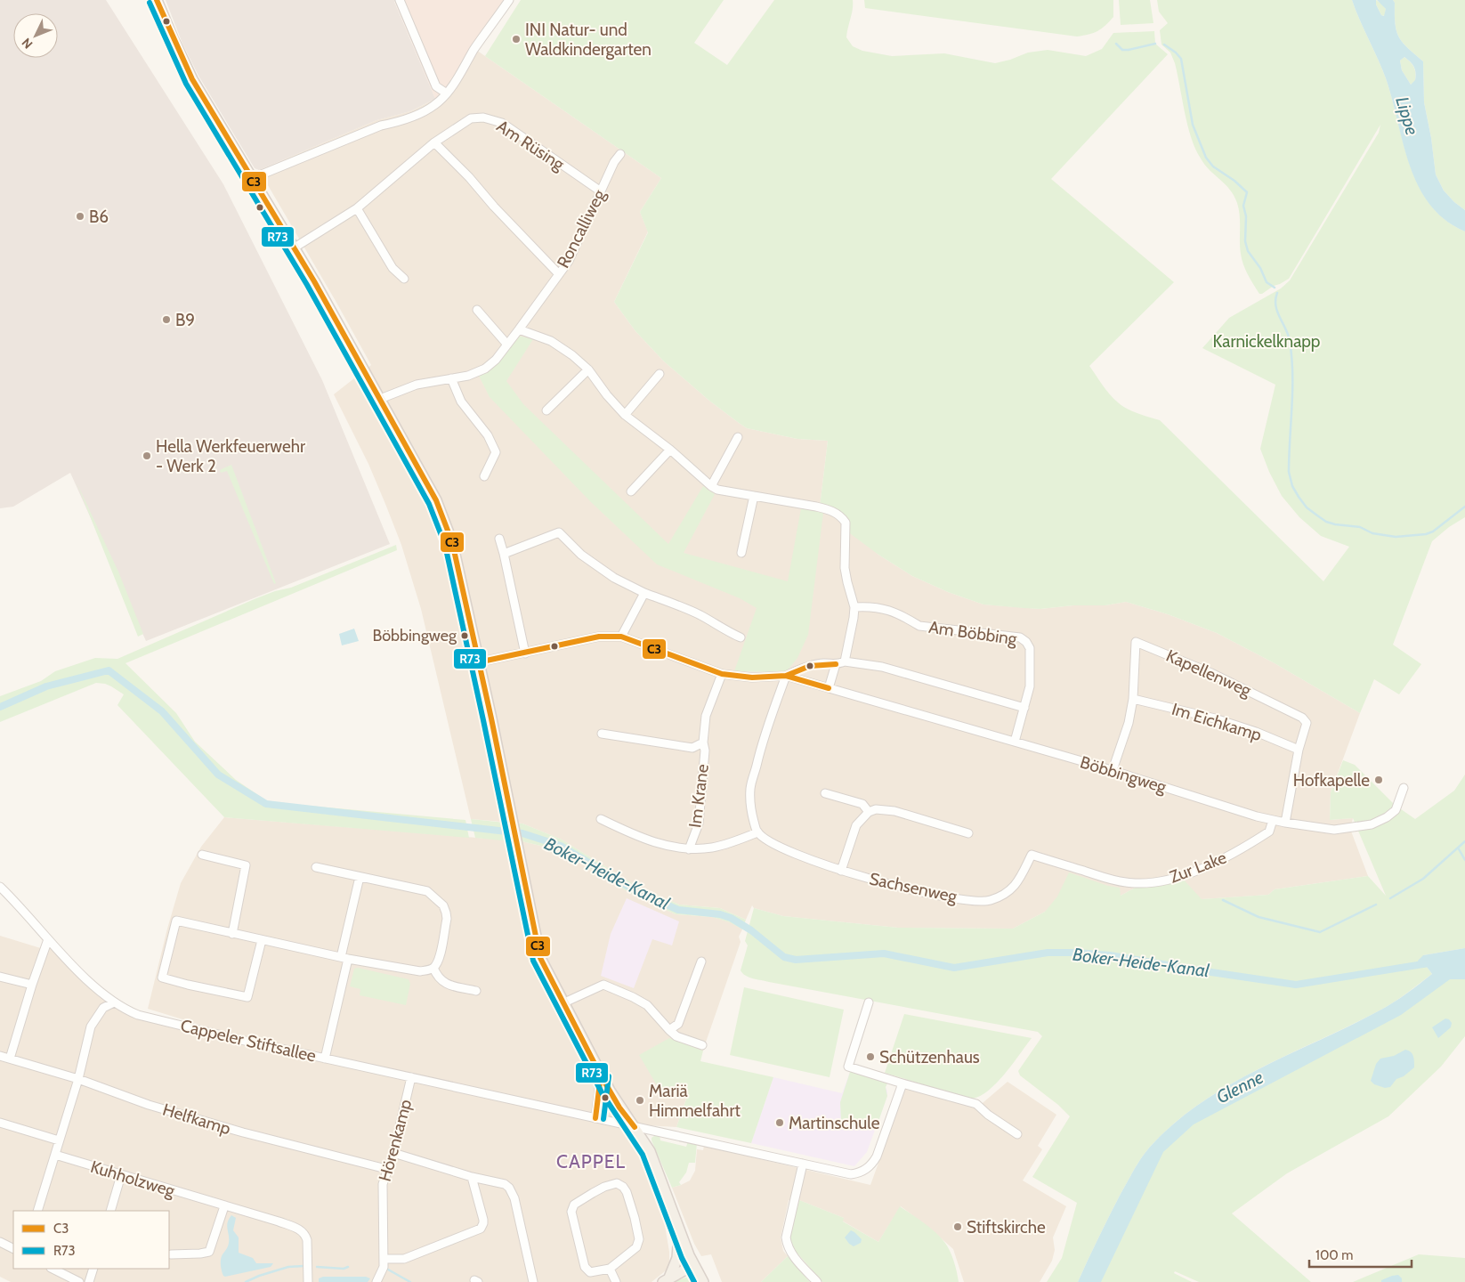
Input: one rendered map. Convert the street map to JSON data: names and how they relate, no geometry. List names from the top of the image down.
{
  "streets": {
    "street": [
      "Am Rüsing",
      "Roncalliweg",
      "Am Böbbing",
      "Kapellenweg",
      "Im Eichkamp",
      "Böbbingweg",
      "Im Krane",
      "Zur Lake",
      "Sachsenweg",
      "Cappeler Stiftsallee",
      "Helfkamp",
      "Hörenkamp",
      "Kuhholzweg"
    ]
  },
  "crossings": [
    ["Am Rüsing", "Roncalliweg"],
    ["Am Böbbing", "Böbbingweg"],
    ["Kapellenweg", "Im Eichkamp"],
    ["Kapellenweg", "Böbbingweg"],
    ["Böbbingweg", "Im Krane"],
    ["Böbbingweg", "Zur Lake"],
    ["Zur Lake", "Sachsenweg"],
    ["Cappeler Stiftsallee", "Hörenkamp"],
    ["Helfkamp", "Hörenkamp"]
  ],
  "districts": ["CAPPEL"],
  "water": ["Lippe", "Boker-Heide-Kanal", "Glenne"],
  "parks": ["Karnickelknapp"],
  "places": [
    "INI Natur- und Waldkindergarten",
    "B6",
    "B9",
    "Hella Werkfeuerwehr - Werk 2",
    "Böbbingweg",
    "Hofkapelle",
    "Schützenhaus",
    "Mariä Himmelfahrt",
    "Martinschule",
    "Stiftskirche"
  ],
  "lines": ["transit line C3", "transit line R73"],
  "legend": ["C3", "R73"],
  "scale_bar": "100 m",
  "north": "bottom left"
}
